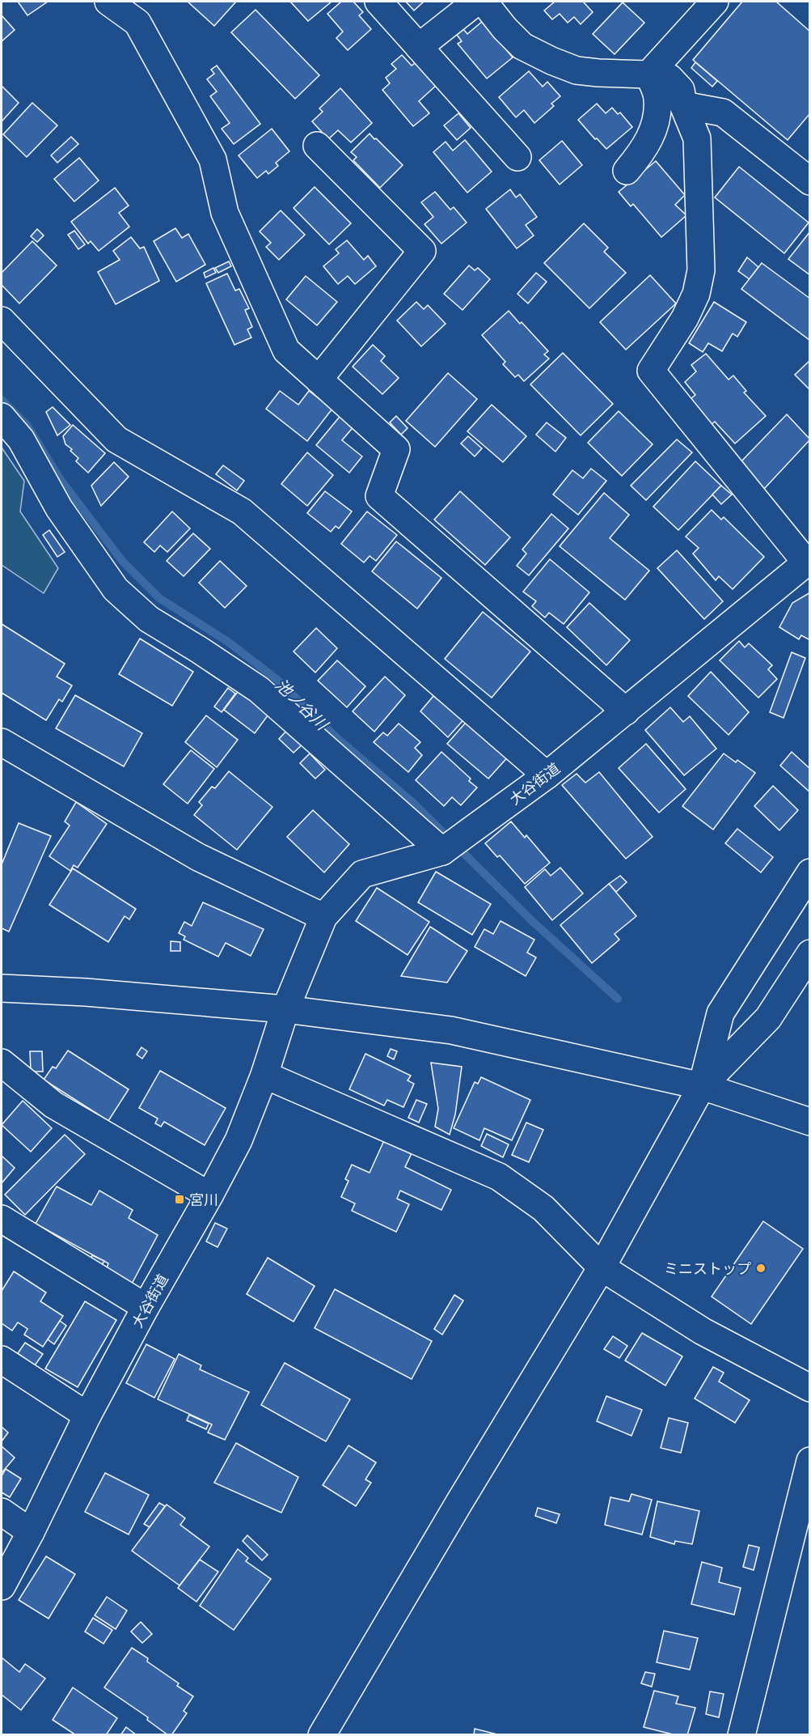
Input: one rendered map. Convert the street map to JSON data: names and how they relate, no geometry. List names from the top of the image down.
{
  "streets": {
    "street": ["大谷街道"]
  },
  "water": ["池ノ谷川"],
  "places": {
    "transit": ["宮川"],
    "other": ["ミニストップ"]
  }
}
